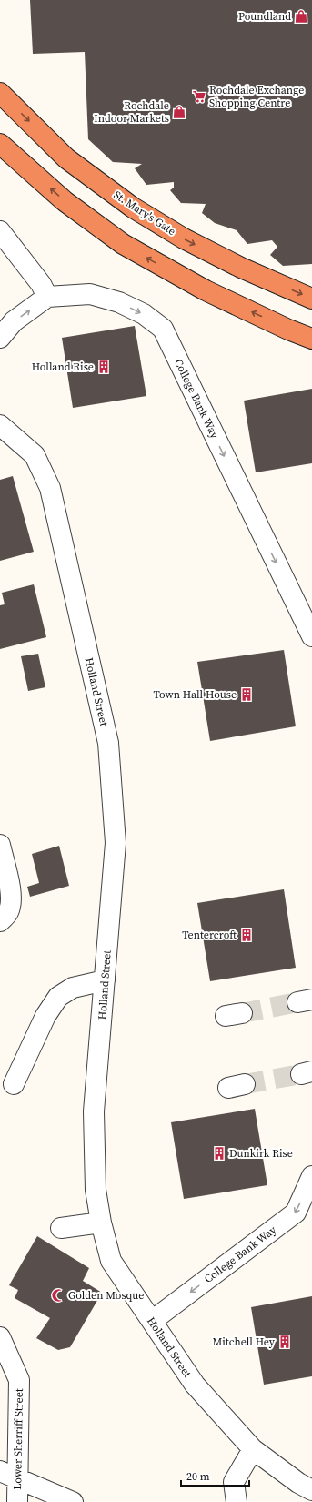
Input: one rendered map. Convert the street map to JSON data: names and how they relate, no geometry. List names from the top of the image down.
{
  "streets": {
    "highway": ["St. Mary's Gate"],
    "street": ["College Bank Way", "Holland Street", "Lower Sherriff Street"]
  },
  "crossings": [
    ["College Bank Way", "Holland Street"]
  ],
  "places": {
    "shop": ["Poundland", "Rochdale Indoor Markets"],
    "supermarket": ["Rochdale Exchange Shopping Centre"],
    "building": [
      "Holland Rise",
      "Town Hall House",
      "Tentercroft",
      "Dunkirk Rise",
      "Mitchell Hey"
    ],
    "mosque": ["Golden Mosque"]
  },
  "scale_bar": "20 m"
}
